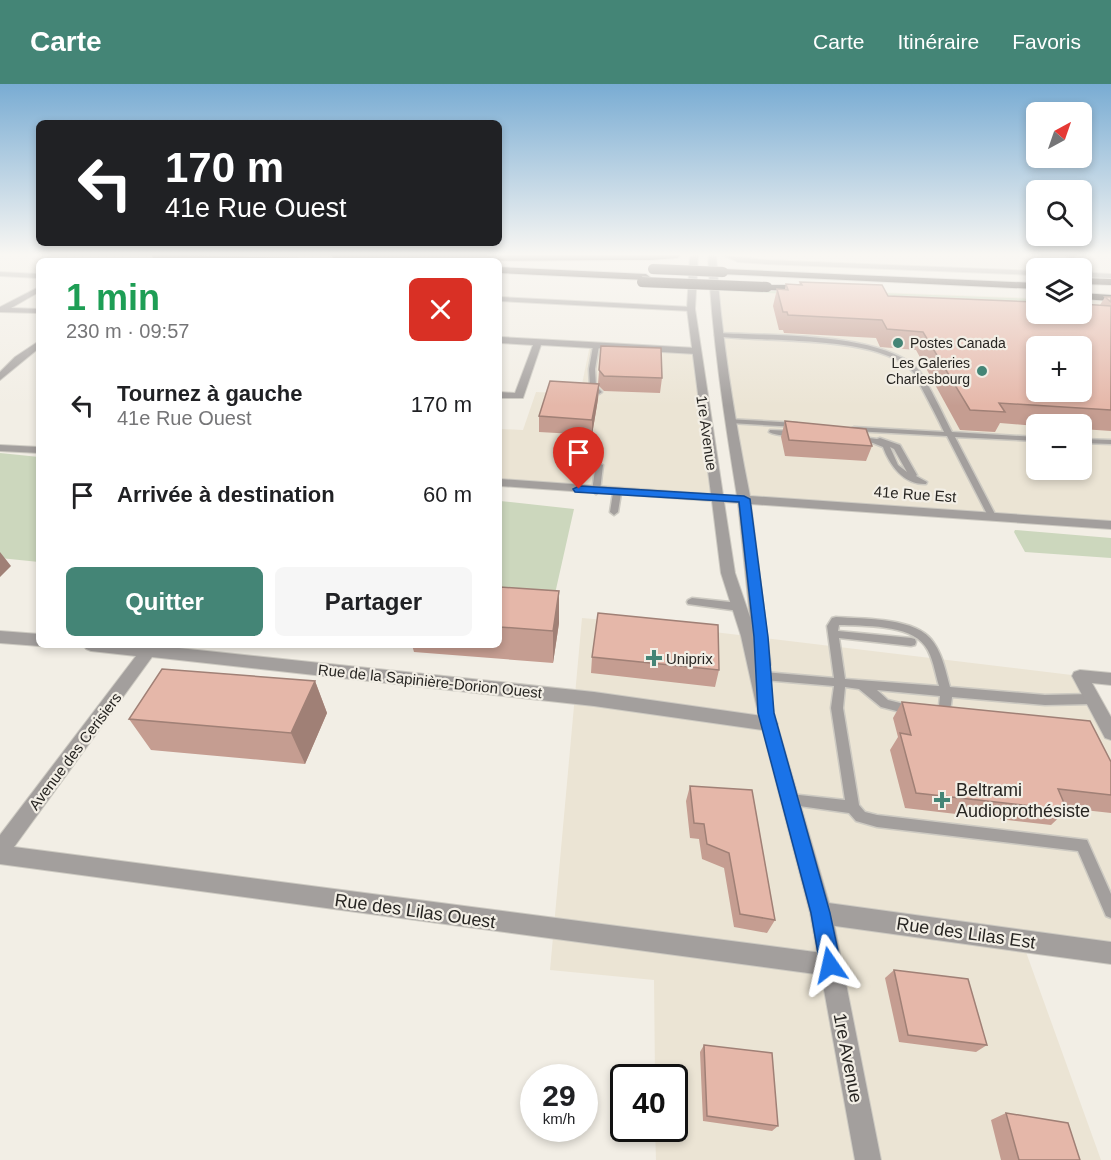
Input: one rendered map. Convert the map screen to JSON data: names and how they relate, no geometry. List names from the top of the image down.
{
  "streets": {
    "street": [
      "1re Avenue",
      "41e Rue Est",
      "Rue de la Sapinière-Dorion Ouest",
      "Avenue des Cerisiers",
      "Rue des Lilas Ouest",
      "Rue des Lilas Est"
    ]
  },
  "crossings": [
    ["1re Avenue", "41e Rue Est"],
    ["1re Avenue", "Rue de la Sapinière-Dorion Ouest"],
    ["1re Avenue", "Rue des Lilas Ouest"],
    ["1re Avenue", "Rue des Lilas Est"],
    ["Rue de la Sapinière-Dorion Ouest", "Avenue des Cerisiers"],
    ["Avenue des Cerisiers", "Rue des Lilas Ouest"]
  ],
  "places": {
    "other": ["Postes Canada", "Les Galeries Charlesbourg"],
    "health": ["Uniprix", "Beltrami Audioprothésiste"]
  },
  "north": "top right",
  "page": {
    "header": "Carte",
    "nav": ["Carte", "Itinéraire", "Favoris"],
    "map_buttons": ["+", "−"],
    "turn": ["170 m", "41e Rue Ouest"],
    "heading": ["1 min", "230 m · 09:57"],
    "list": [
      {
        "name": "Tournez à gauche",
        "note": "41e Rue Ouest",
        "value": "170 m"
      },
      {
        "name": "Arrivée à destination",
        "value": "60 m"
      }
    ],
    "buttons": ["Quitter", "Partager"],
    "speed": "29 km/h",
    "limit": "40"
  }
}
